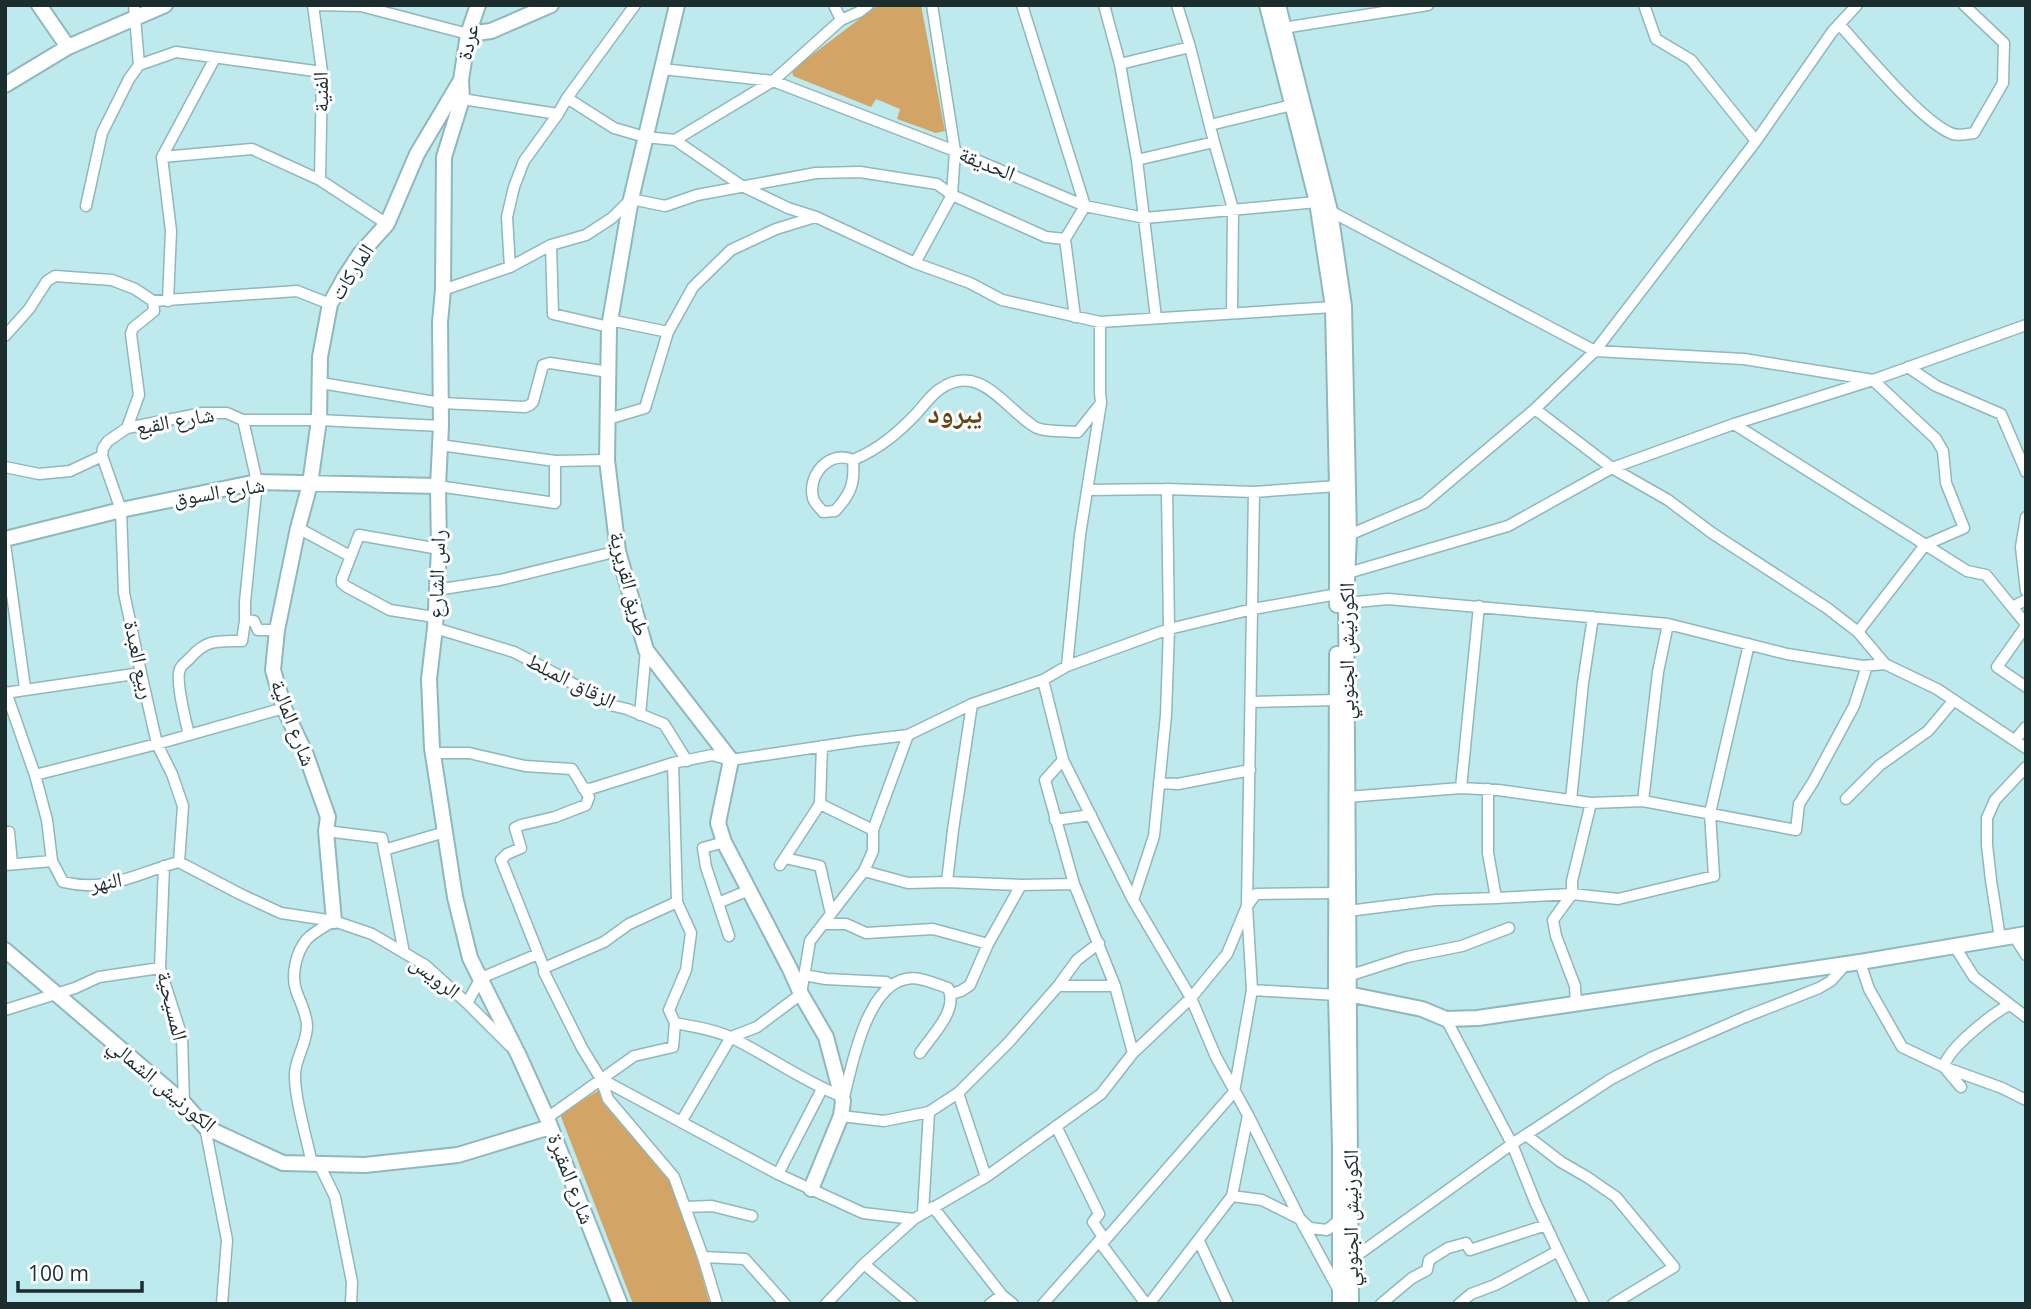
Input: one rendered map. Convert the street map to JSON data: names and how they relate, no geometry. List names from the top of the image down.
{
  "streets": {
    "street": [
      "عردة",
      "الفنية",
      "الحديقة",
      "الماركات",
      "شارع القبع",
      "شارع السوق",
      "راس الشارع",
      "طريق القريرية",
      "الكورنيش الجنوبي",
      "ربيع العبدة",
      "الزقاق المبلط",
      "شارع المالية",
      "النهر",
      "الرويس",
      "المسيحية",
      "الكورنيش الشمالي",
      "شارع المقبرة"
    ]
  },
  "crossings": [
    ["عردة", "الماركات"],
    ["عردة", "راس الشارع"],
    ["الحديقة", "طريق القريرية"],
    ["الحديقة", "الكورنيش الجنوبي"],
    ["الماركات", "شارع القبع"],
    ["الماركات", "شارع السوق"],
    ["الماركات", "راس الشارع"],
    ["الماركات", "شارع المالية"],
    ["شارع القبع", "راس الشارع"],
    ["شارع القبع", "ربيع العبدة"],
    ["شارع السوق", "راس الشارع"],
    ["شارع السوق", "ربيع العبدة"],
    ["شارع السوق", "شارع المالية"],
    ["راس الشارع", "الزقاق المبلط"],
    ["راس الشارع", "الرويس"],
    ["راس الشارع", "شارع المقبرة"],
    ["ربيع العبدة", "النهر"],
    ["شارع المالية", "الرويس"],
    ["النهر", "المسيحية"],
    ["الرويس", "شارع المقبرة"],
    ["المسيحية", "الكورنيش الشمالي"],
    ["الكورنيش الشمالي", "شارع المقبرة"]
  ],
  "districts": ["يبرود"],
  "scale_bar": "100 m"
}
